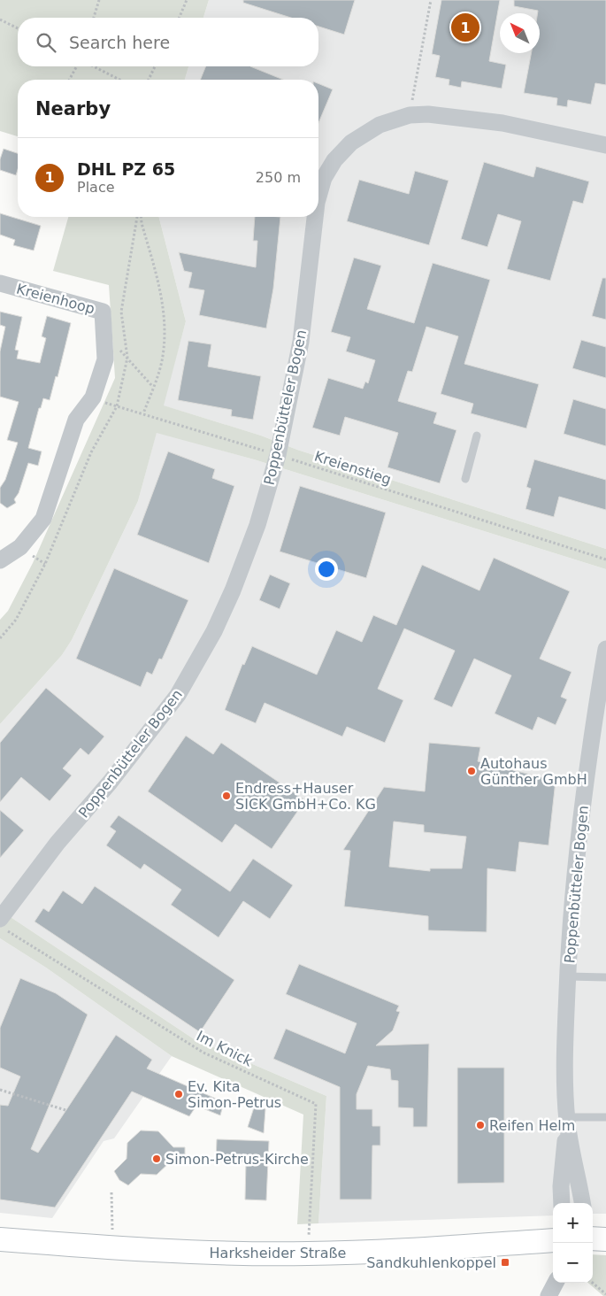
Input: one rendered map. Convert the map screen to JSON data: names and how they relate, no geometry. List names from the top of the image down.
{
  "streets": {
    "main road": ["Harksheider Straße"],
    "street": ["Kreienhoop", "Poppenbütteler Bogen"],
    "path": ["Kreienstieg", "Im Knick"]
  },
  "crossings": [
    ["Kreienhoop", "Kreienstieg"],
    ["Poppenbütteler Bogen", "Kreienstieg"],
    ["Im Knick", "Harksheider Straße"]
  ],
  "places": {
    "other": [
      "Autohaus Günther GmbH",
      "Endress+Hauser SICK GmbH+Co. KG",
      "Ev. Kita Simon-Petrus",
      "Reifen Helm",
      "Simon-Petrus-Kirche"
    ],
    "transit": ["Sandkuhlenkoppel"]
  },
  "north": "top left",
  "page": {
    "pins": "1",
    "search": "Search here",
    "heading": "Nearby",
    "list": [
      {
        "mark": "1",
        "name": "DHL PZ 65",
        "note": "Place",
        "value": "250 m"
      }
    ],
    "map_buttons": ["+", "−"]
  }
}
